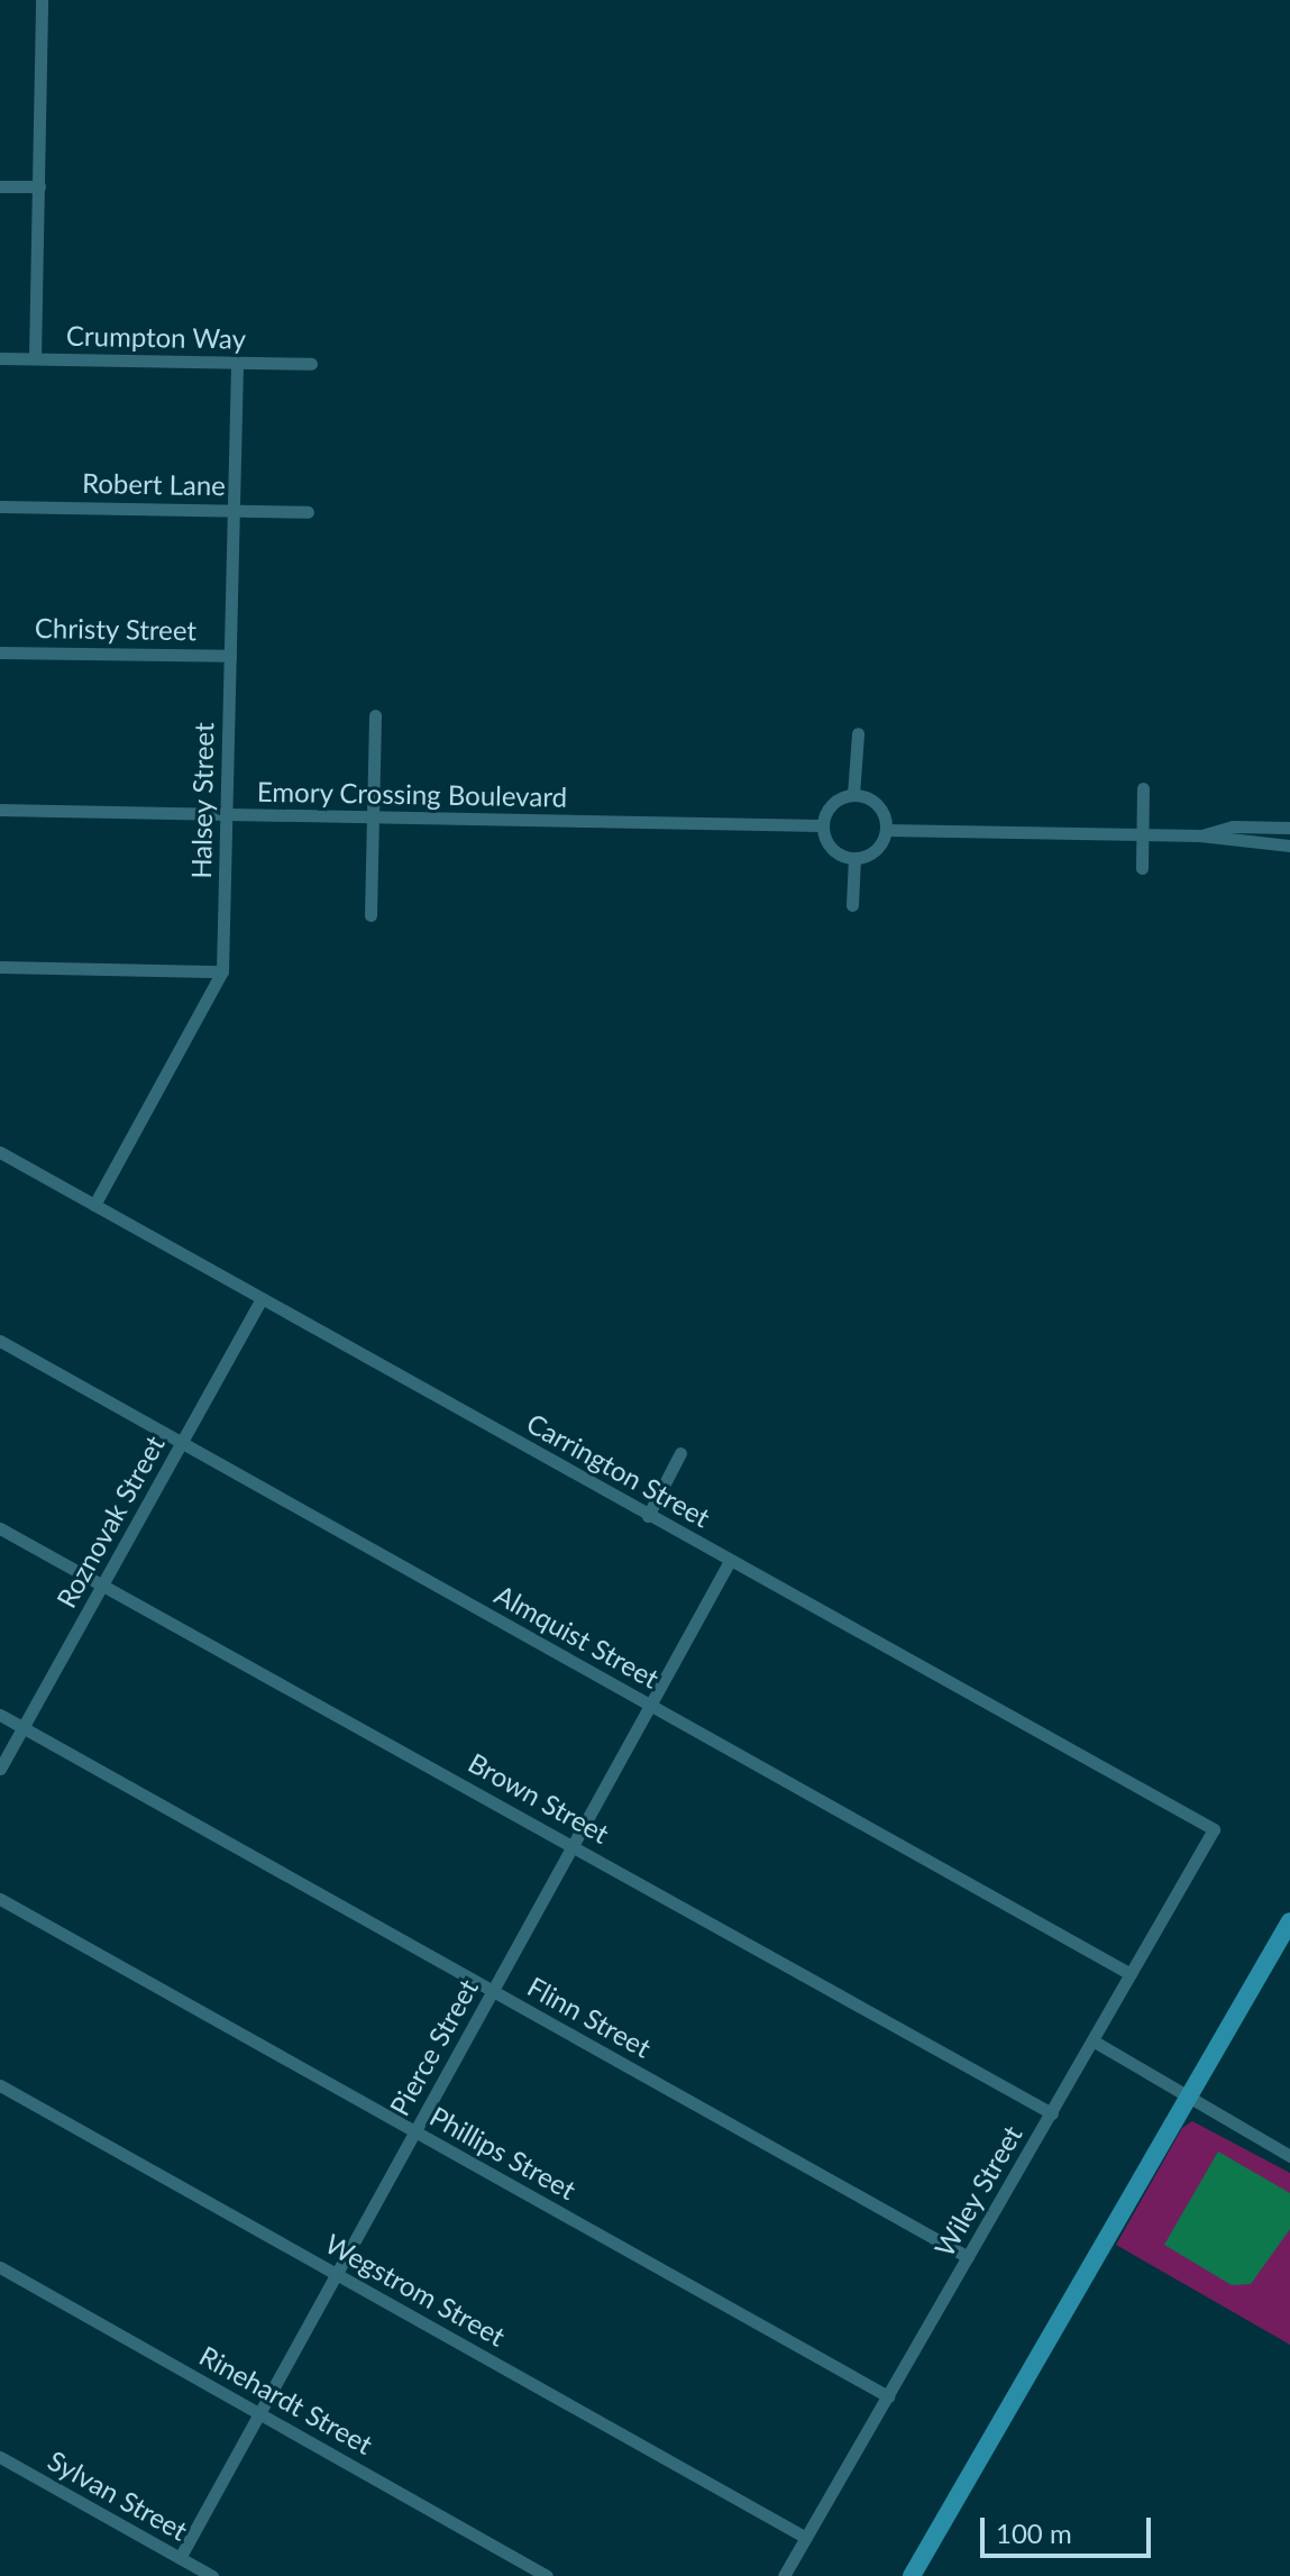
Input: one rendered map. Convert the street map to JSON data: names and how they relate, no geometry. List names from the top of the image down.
{
  "streets": {
    "street": [
      "Crumpton Way",
      "Robert Lane",
      "Christy Street",
      "Emory Crossing Boulevard",
      "Halsey Street",
      "Carrington Street",
      "Roznovak Street",
      "Almquist Street",
      "Brown Street",
      "Flinn Street",
      "Pierce Street",
      "Phillips Street",
      "Wiley Street",
      "Wegstrom Street",
      "Rinehardt Street",
      "Sylvan Street"
    ]
  },
  "crossings": [
    ["Crumpton Way", "Halsey Street"],
    ["Robert Lane", "Halsey Street"],
    ["Christy Street", "Halsey Street"],
    ["Emory Crossing Boulevard", "Halsey Street"],
    ["Halsey Street", "Carrington Street"],
    ["Carrington Street", "Roznovak Street"],
    ["Carrington Street", "Pierce Street"],
    ["Carrington Street", "Wiley Street"],
    ["Roznovak Street", "Almquist Street"],
    ["Roznovak Street", "Brown Street"],
    ["Roznovak Street", "Flinn Street"],
    ["Almquist Street", "Pierce Street"],
    ["Almquist Street", "Wiley Street"],
    ["Brown Street", "Pierce Street"],
    ["Brown Street", "Wiley Street"],
    ["Flinn Street", "Pierce Street"],
    ["Flinn Street", "Wiley Street"],
    ["Pierce Street", "Phillips Street"],
    ["Pierce Street", "Wegstrom Street"],
    ["Pierce Street", "Rinehardt Street"],
    ["Pierce Street", "Sylvan Street"],
    ["Phillips Street", "Wiley Street"],
    ["Wiley Street", "Wegstrom Street"]
  ],
  "scale_bar": "100 m"
}
